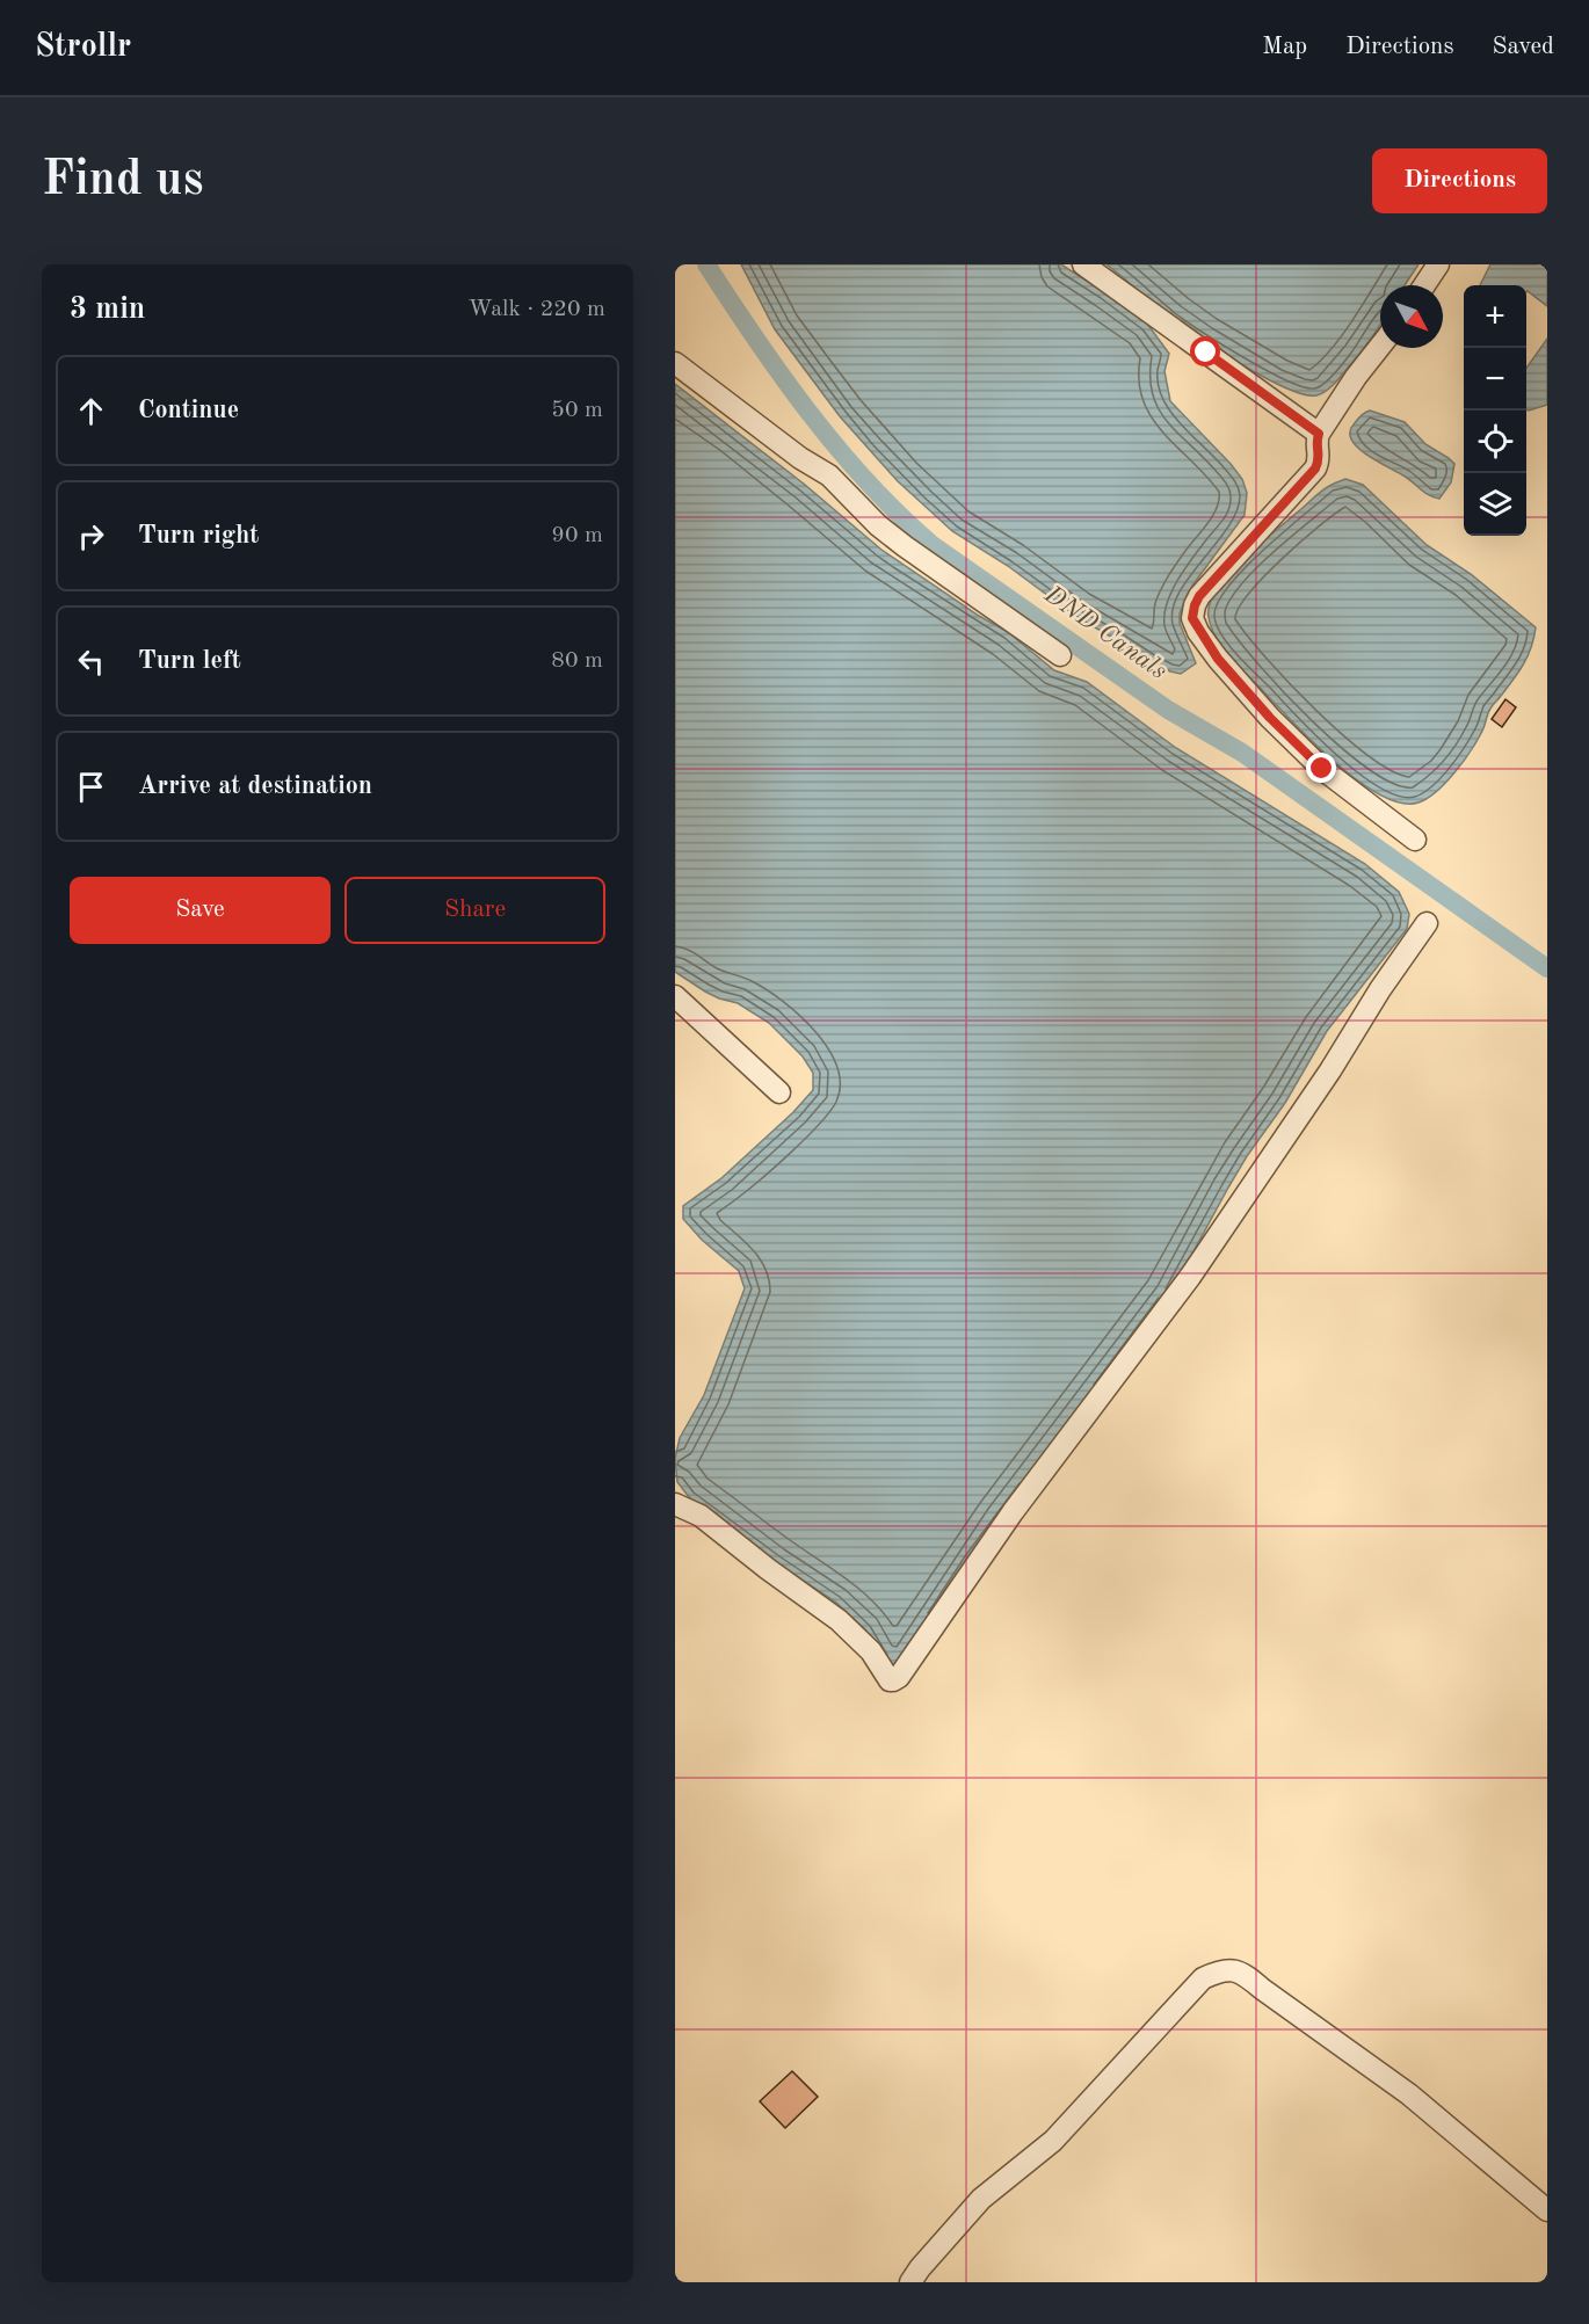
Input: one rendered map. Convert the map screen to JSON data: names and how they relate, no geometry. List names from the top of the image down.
{
  "water": ["DND Canals"],
  "north": "bottom right",
  "page": {
    "header": "Strollr",
    "nav": ["Map", "Directions", "Saved"],
    "buttons": [
      "Directions",
      ["Save", "Share"]
    ],
    "title": "Find us",
    "heading": ["3 min", "Walk · 220 m"],
    "map_buttons": ["+", "−"],
    "list": [
      ["Continue", "50 m"],
      ["Turn right", "90 m"],
      ["Turn left", "80 m"],
      "Arrive at destination"
    ]
  }
}
